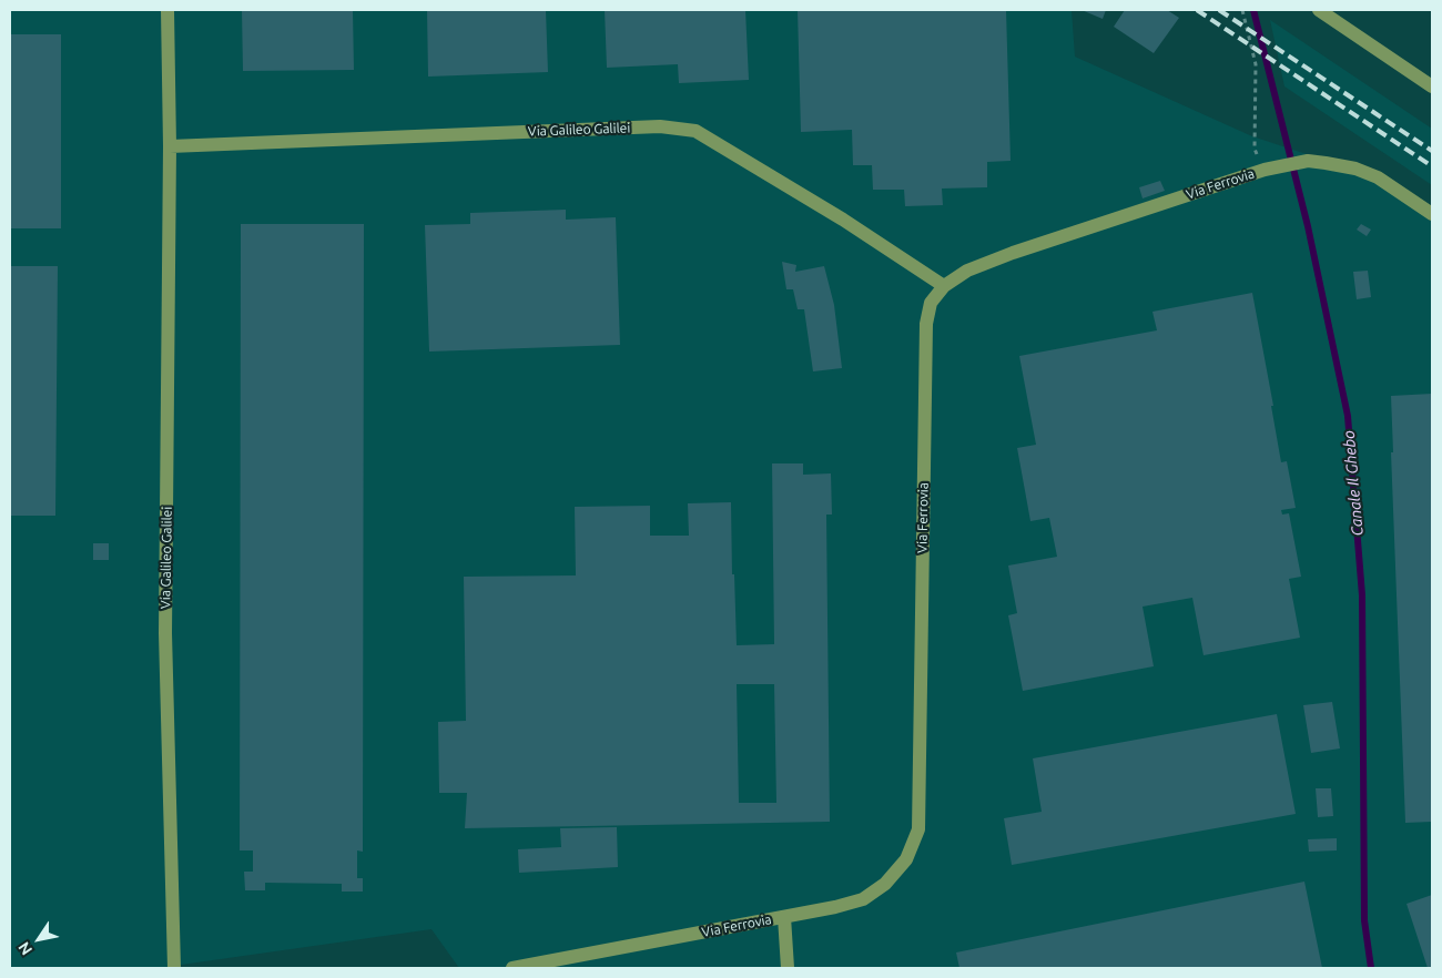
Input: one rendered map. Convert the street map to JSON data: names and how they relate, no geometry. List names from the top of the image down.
{
  "streets": {
    "street": ["Via Galileo Galilei", "Via Ferrovia"]
  },
  "crossings": [
    ["Via Galileo Galilei", "Via Ferrovia"]
  ],
  "water": ["Canale Il Ghebo"],
  "north": "bottom left"
}
